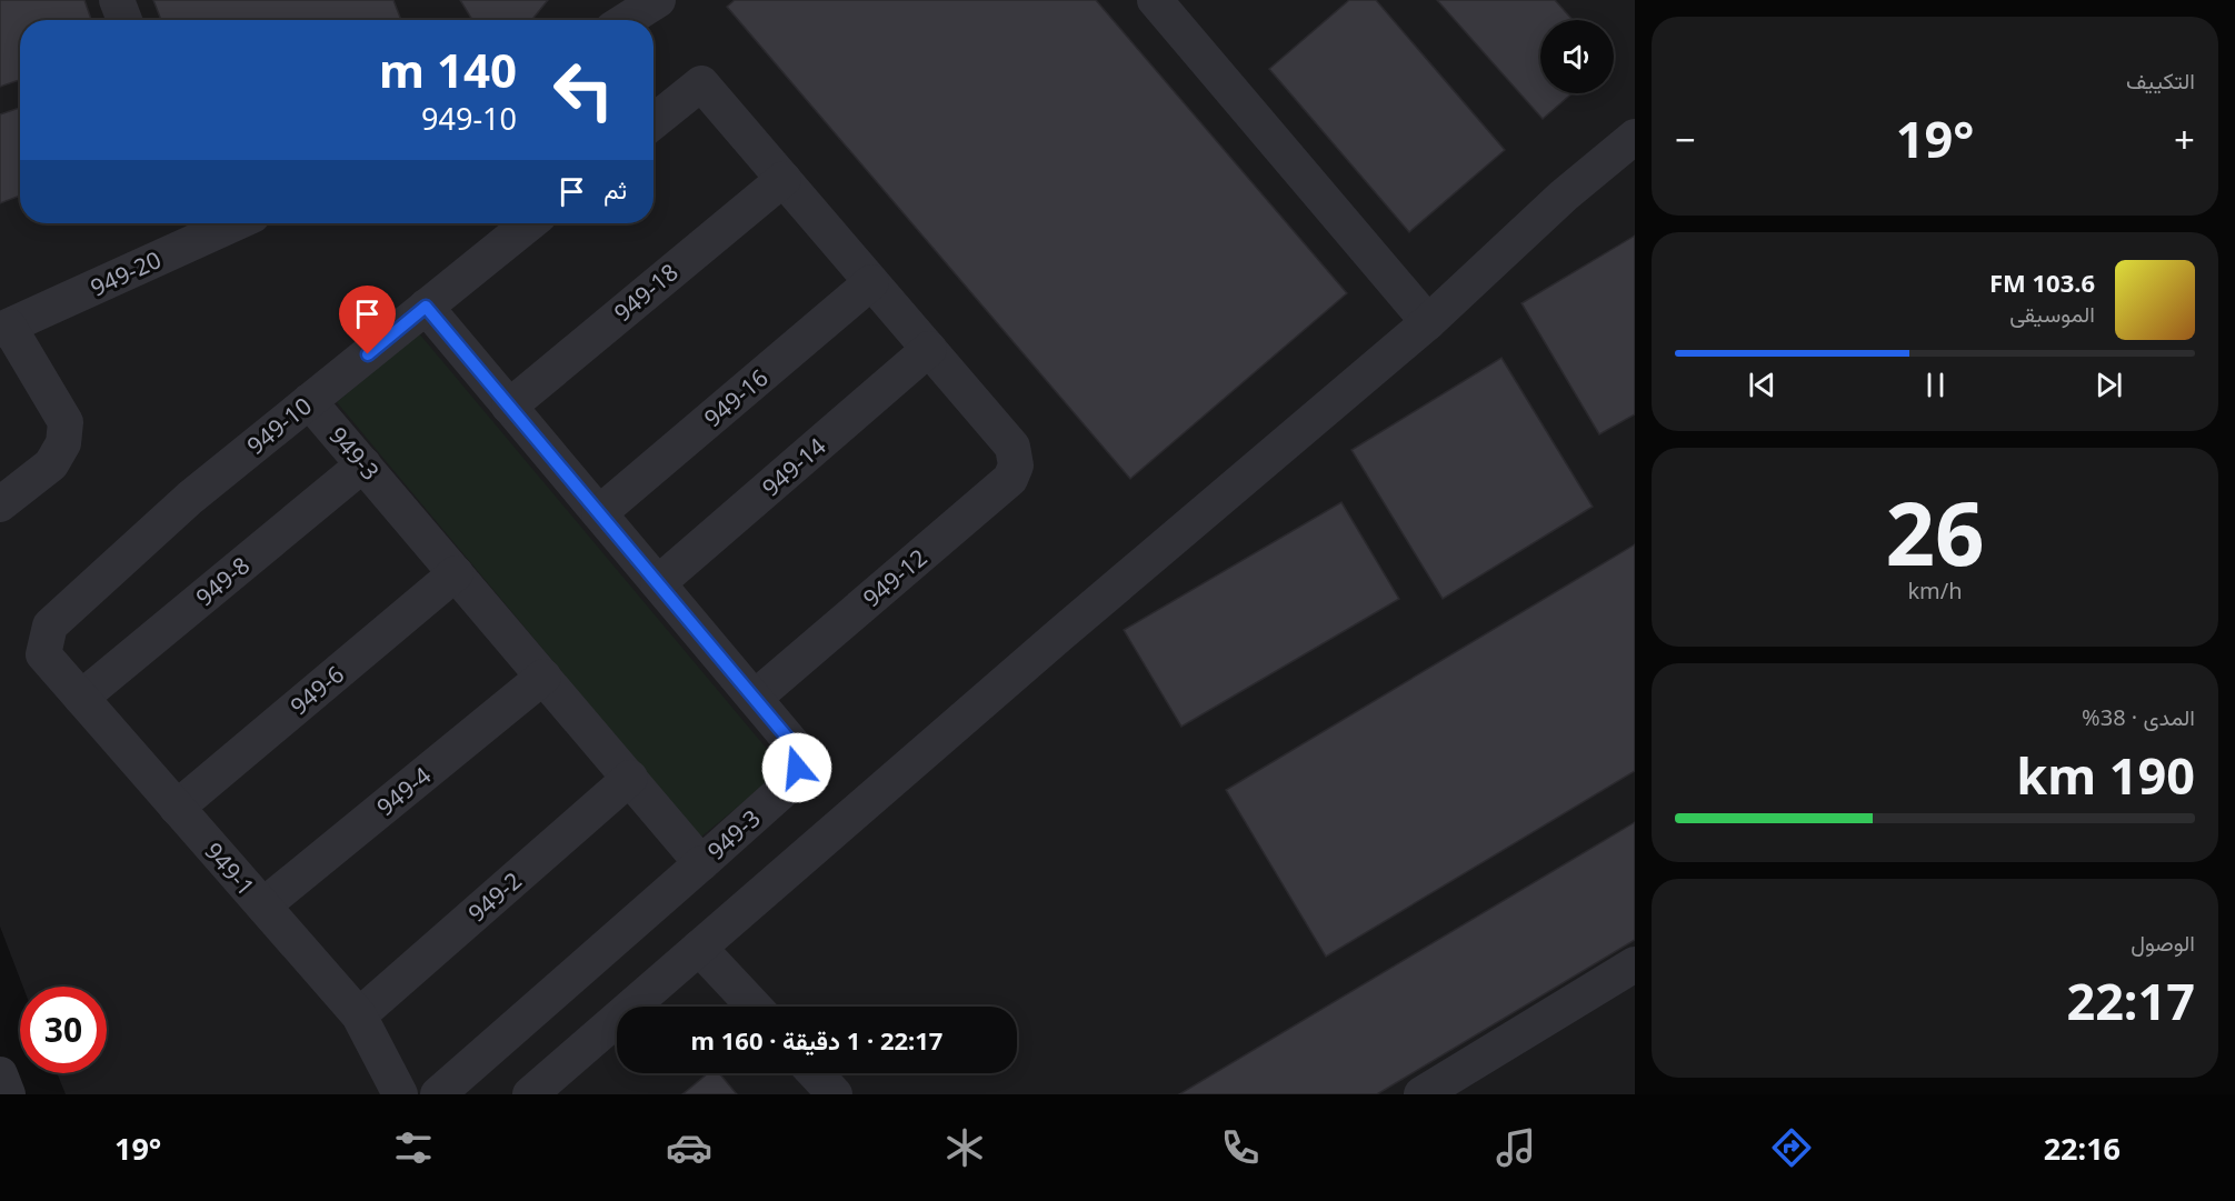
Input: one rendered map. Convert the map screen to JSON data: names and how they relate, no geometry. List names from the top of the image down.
{
  "streets": {
    "street": [
      "949-20",
      "949-18",
      "949-16",
      "949-10",
      "949-3",
      "949-14",
      "949-12",
      "949-8",
      "949-6",
      "949-4",
      "949-1",
      "949-2"
    ]
  },
  "crossings": [
    ["949-18", "949-3"],
    ["949-16", "949-3"],
    ["949-10", "949-3"],
    ["949-10", "949-1"],
    ["949-3", "949-14"],
    ["949-3", "949-12"],
    ["949-3", "949-8"],
    ["949-3", "949-6"],
    ["949-3", "949-4"],
    ["949-3", "949-2"],
    ["949-14", "949-12"],
    ["949-8", "949-1"],
    ["949-6", "949-1"],
    ["949-4", "949-1"],
    ["949-1", "949-2"]
  ],
  "page": {
    "tile": [
      "التكييف",
      ["26", "km/h"],
      ["المدى · 38%", "190 km"],
      ["الوصول", "22:17"]
    ],
    "turn": ["140 m", "949-10"],
    "heat": ["−", "19°", "+"],
    "then": "ثم",
    "song": ["103.6 FM", "الموسيقى"],
    "limit": "30",
    "trip": "22:17 · 1 دقيقة · 160 m",
    "tabs": ["22:16", "19°"]
  }
}
